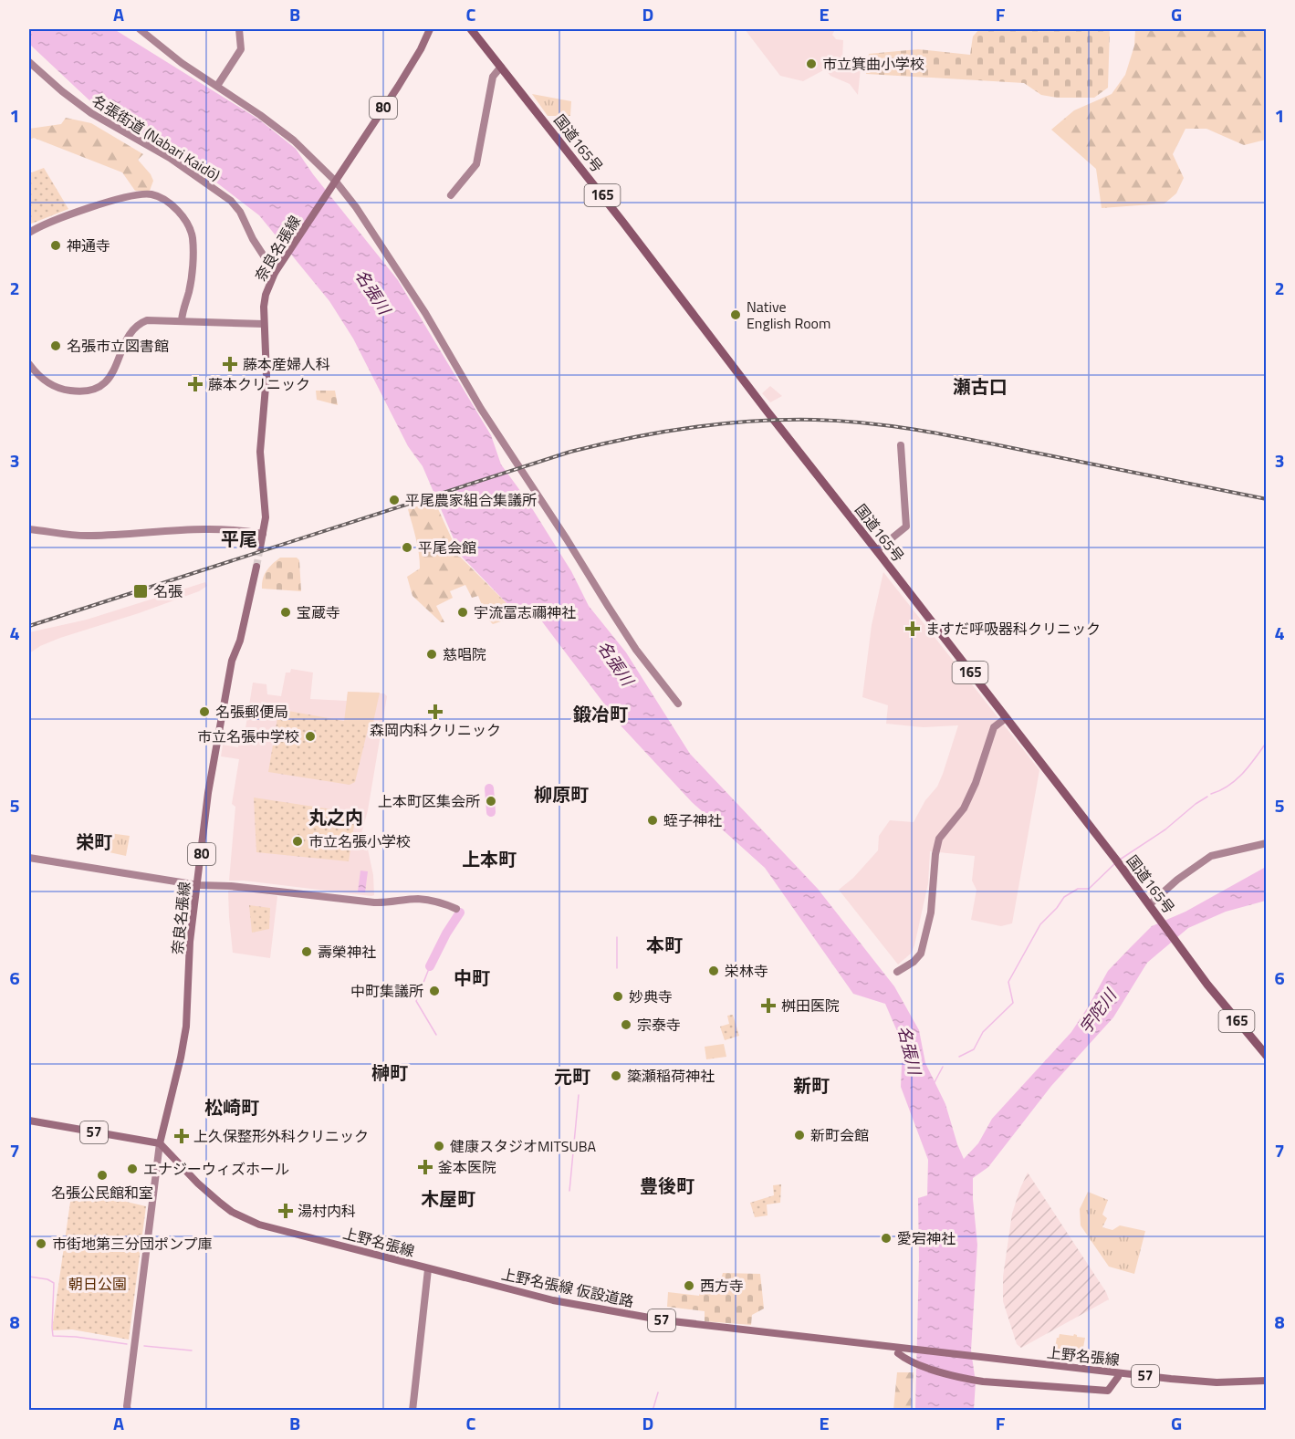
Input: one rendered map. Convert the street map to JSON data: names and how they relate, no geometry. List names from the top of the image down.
{
  "streets": {
    "highway": ["国道165号", "165"],
    "main road": [
      "80",
      "奈良名張線",
      "57",
      "上野名張線",
      "上野名張線 仮設道路"
    ],
    "street": ["名張街道 (Nabari Kaidō)"]
  },
  "crossings": [
    ["名張街道 (Nabari Kaidō)", "奈良名張線"],
    ["奈良名張線", "57"],
    ["奈良名張線", "上野名張線"],
    ["57", "上野名張線"],
    ["上野名張線", "上野名張線 仮設道路"]
  ],
  "districts": [
    "瀬古口",
    "平尾",
    "鍛冶町",
    "柳原町",
    "丸之内",
    "栄町",
    "上本町",
    "本町",
    "中町",
    "榊町",
    "元町",
    "新町",
    "松崎町",
    "豊後町",
    "木屋町"
  ],
  "water": ["名張川", "宇陀川"],
  "parks": ["朝日公園"],
  "places": {
    "other": [
      "市立箕曲小学校",
      "神通寺",
      "Native English Room",
      "名張市立図書館",
      "平尾農家組合集議所",
      "平尾会館",
      "宝蔵寺",
      "宇流冨志禰神社",
      "慈唱院",
      "名張郵便局",
      "市立名張中学校",
      "上本町区集会所",
      "蛭子神社",
      "市立名張小学校",
      "壽榮神社",
      "栄林寺",
      "中町集議所",
      "妙典寺",
      "宗泰寺",
      "簗瀬稲荷神社",
      "新町会館",
      "健康スタジオMITSUBA",
      "エナジーウィズホール",
      "名張公民館和室",
      "愛宕神社",
      "市街地第三分団ポンプ庫",
      "西方寺"
    ],
    "health": [
      "藤本産婦人科",
      "藤本クリニック",
      "ますだ呼吸器科クリニック",
      "森岡内科クリニック",
      "桝田医院",
      "上久保整形外科クリニック",
      "釜本医院",
      "湯村内科"
    ],
    "transit": ["名張"]
  },
  "grid": {
    "columns": [
      "A",
      "B",
      "C",
      "D",
      "E",
      "F",
      "G"
    ],
    "rows": [
      "1",
      "2",
      "3",
      "4",
      "5",
      "6",
      "7",
      "8"
    ]
  }
}
